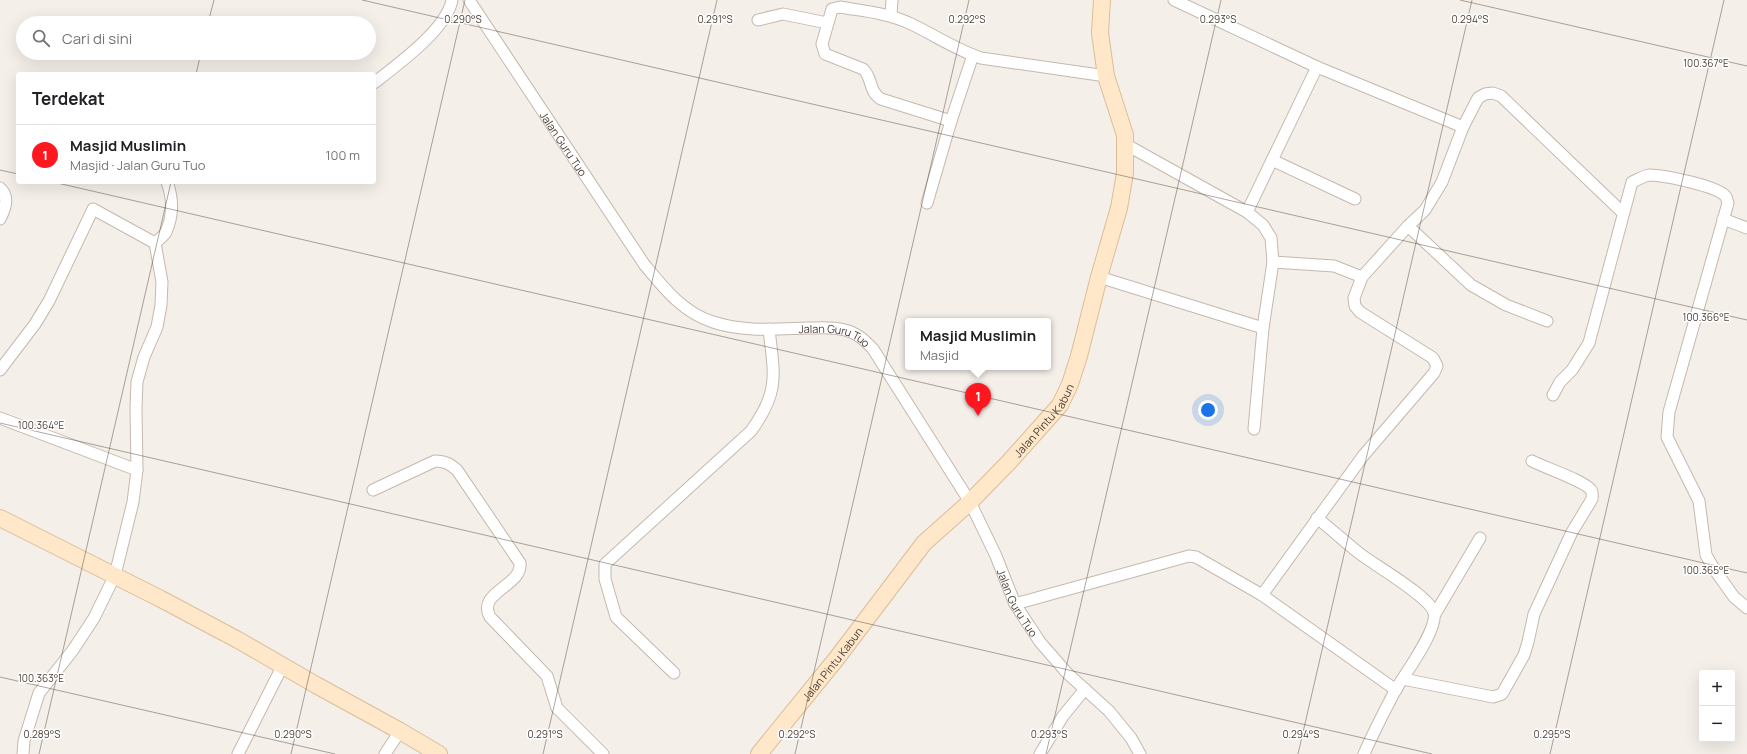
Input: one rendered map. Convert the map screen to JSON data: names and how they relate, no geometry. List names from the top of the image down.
{
  "streets": {
    "street": ["Jalan Guru Tuo", "Jalan Pintu Kabun"]
  },
  "crossings": [
    ["Jalan Guru Tuo", "Jalan Pintu Kabun"]
  ],
  "page": {
    "search": "Cari di sini",
    "heading": "Terdekat",
    "list": [
      {
        "mark": "1",
        "name": "Masjid Muslimin",
        "note": "Masjid · Jalan Guru Tuo",
        "value": "100 m"
      }
    ],
    "popup": ["Masjid Muslimin", "Masjid"],
    "pins": "1",
    "map_buttons": ["+", "−"]
  },
  "coordinates": [
    "0.294°S",
    "0.290°S",
    "0.291°S",
    "0.292°S",
    "0.293°S",
    "100.367°E",
    "100.366°E",
    "100.364°E",
    "100.365°E",
    "100.363°E",
    "0.289°S",
    "0.295°S"
  ]
}
